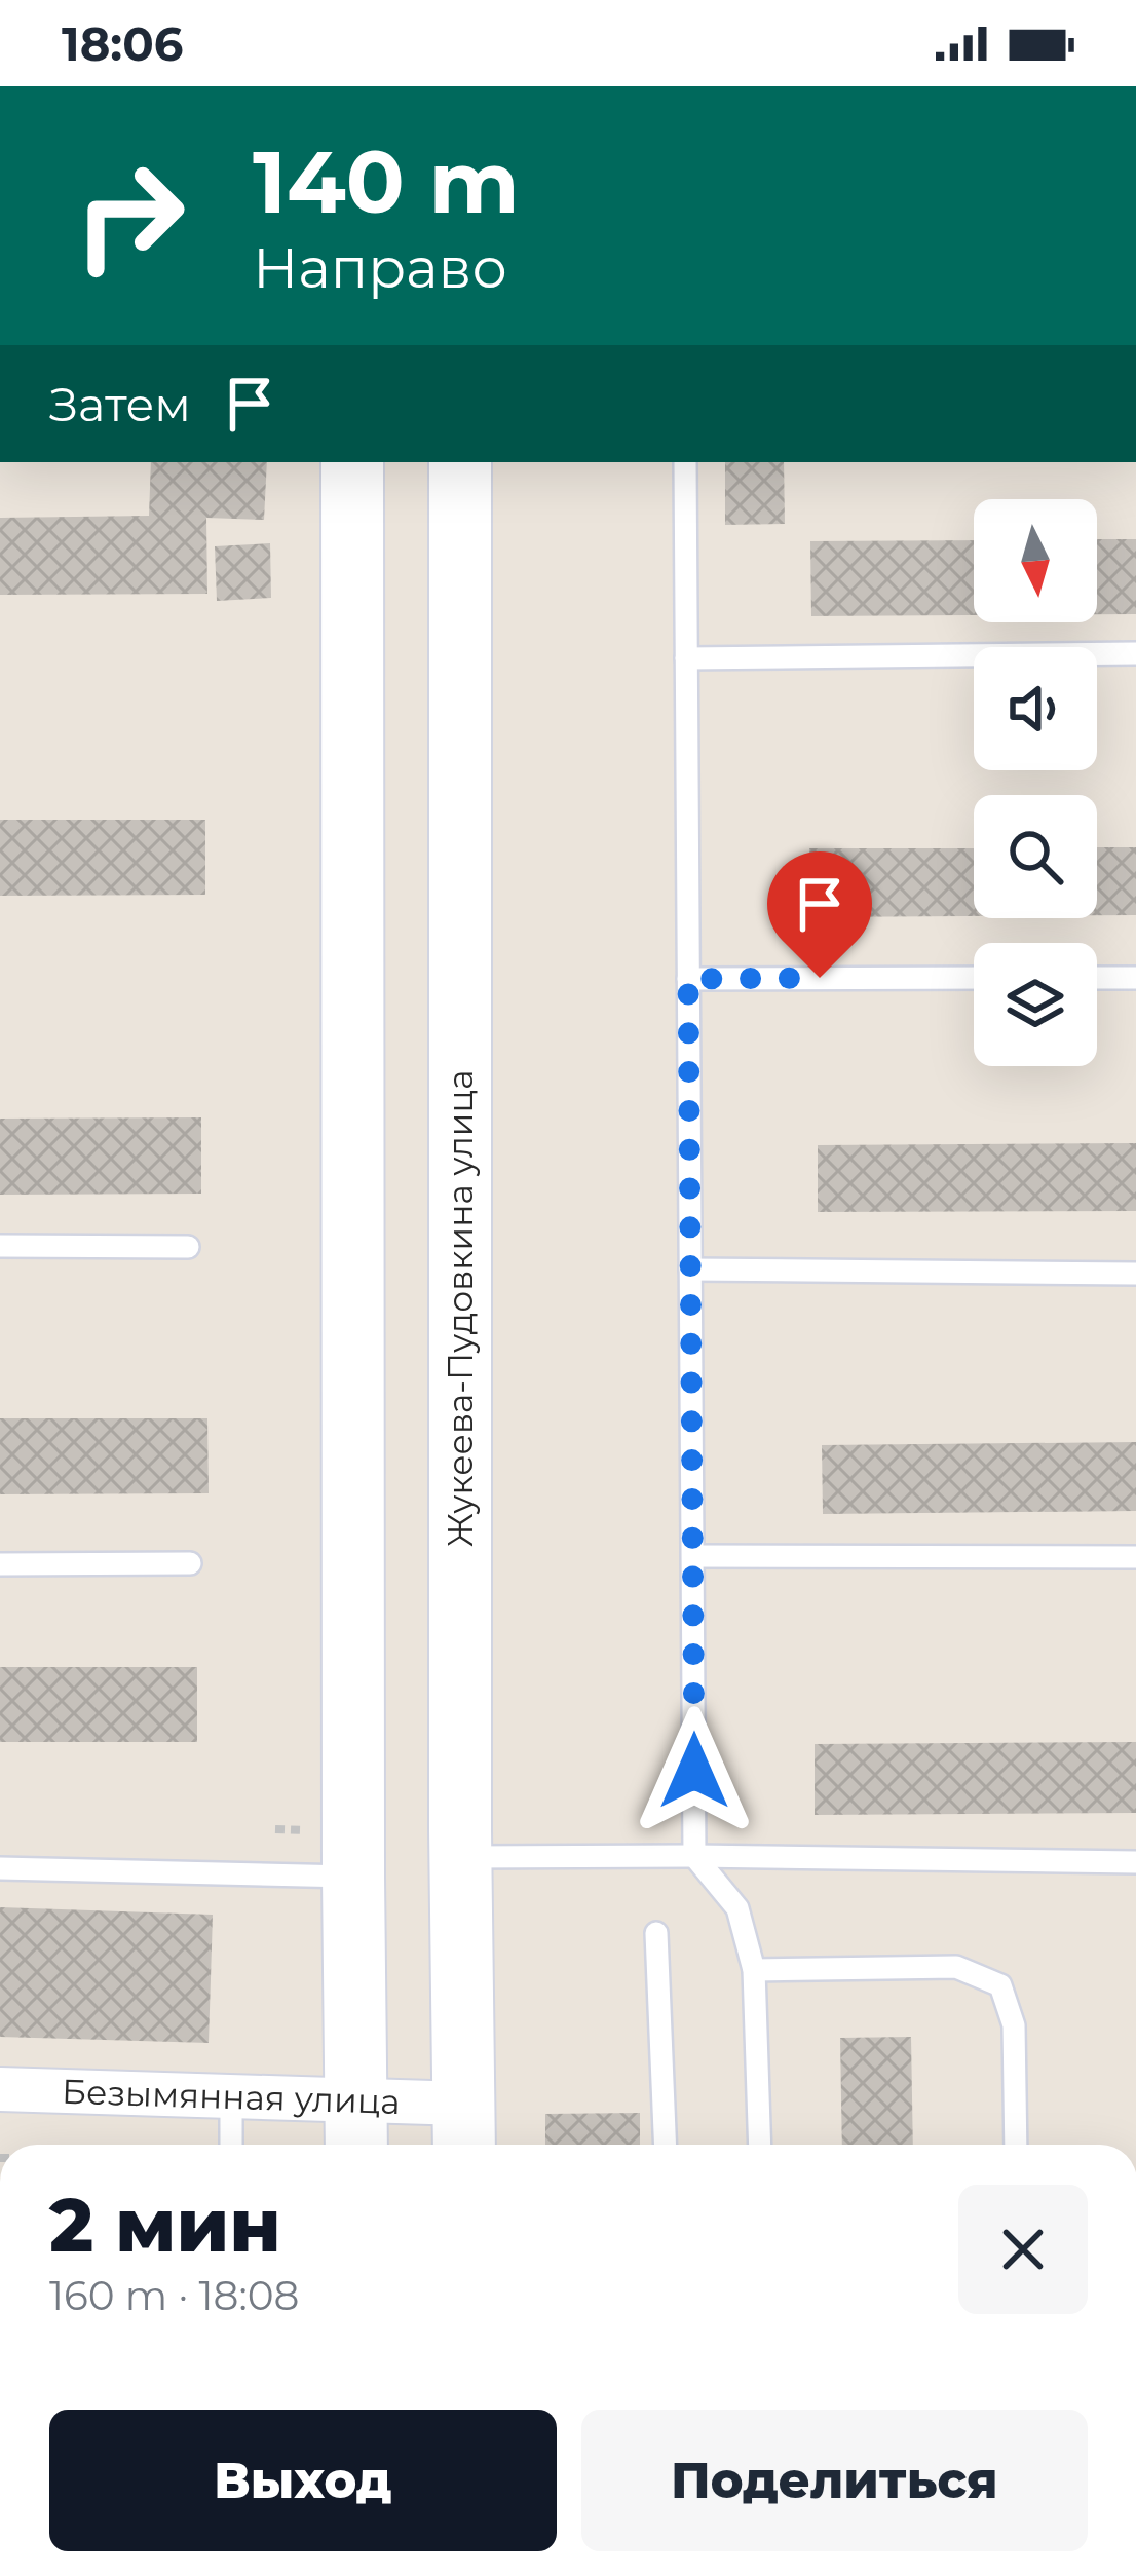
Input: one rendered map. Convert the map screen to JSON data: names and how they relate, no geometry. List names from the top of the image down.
{
  "streets": {
    "main road": ["Жукеева-Пудовкина улица"],
    "street": ["Безымянная улица"]
  },
  "crossings": [
    ["Жукеева-Пудовкина улица", "Безымянная улица"]
  ],
  "north": "bottom",
  "page": {
    "status": "18:06",
    "turn": ["140 m", "Направо"],
    "then": "Затем",
    "heading": ["2 мин", "160 m · 18:08"],
    "buttons": ["Выход", "Поделиться"]
  }
}
